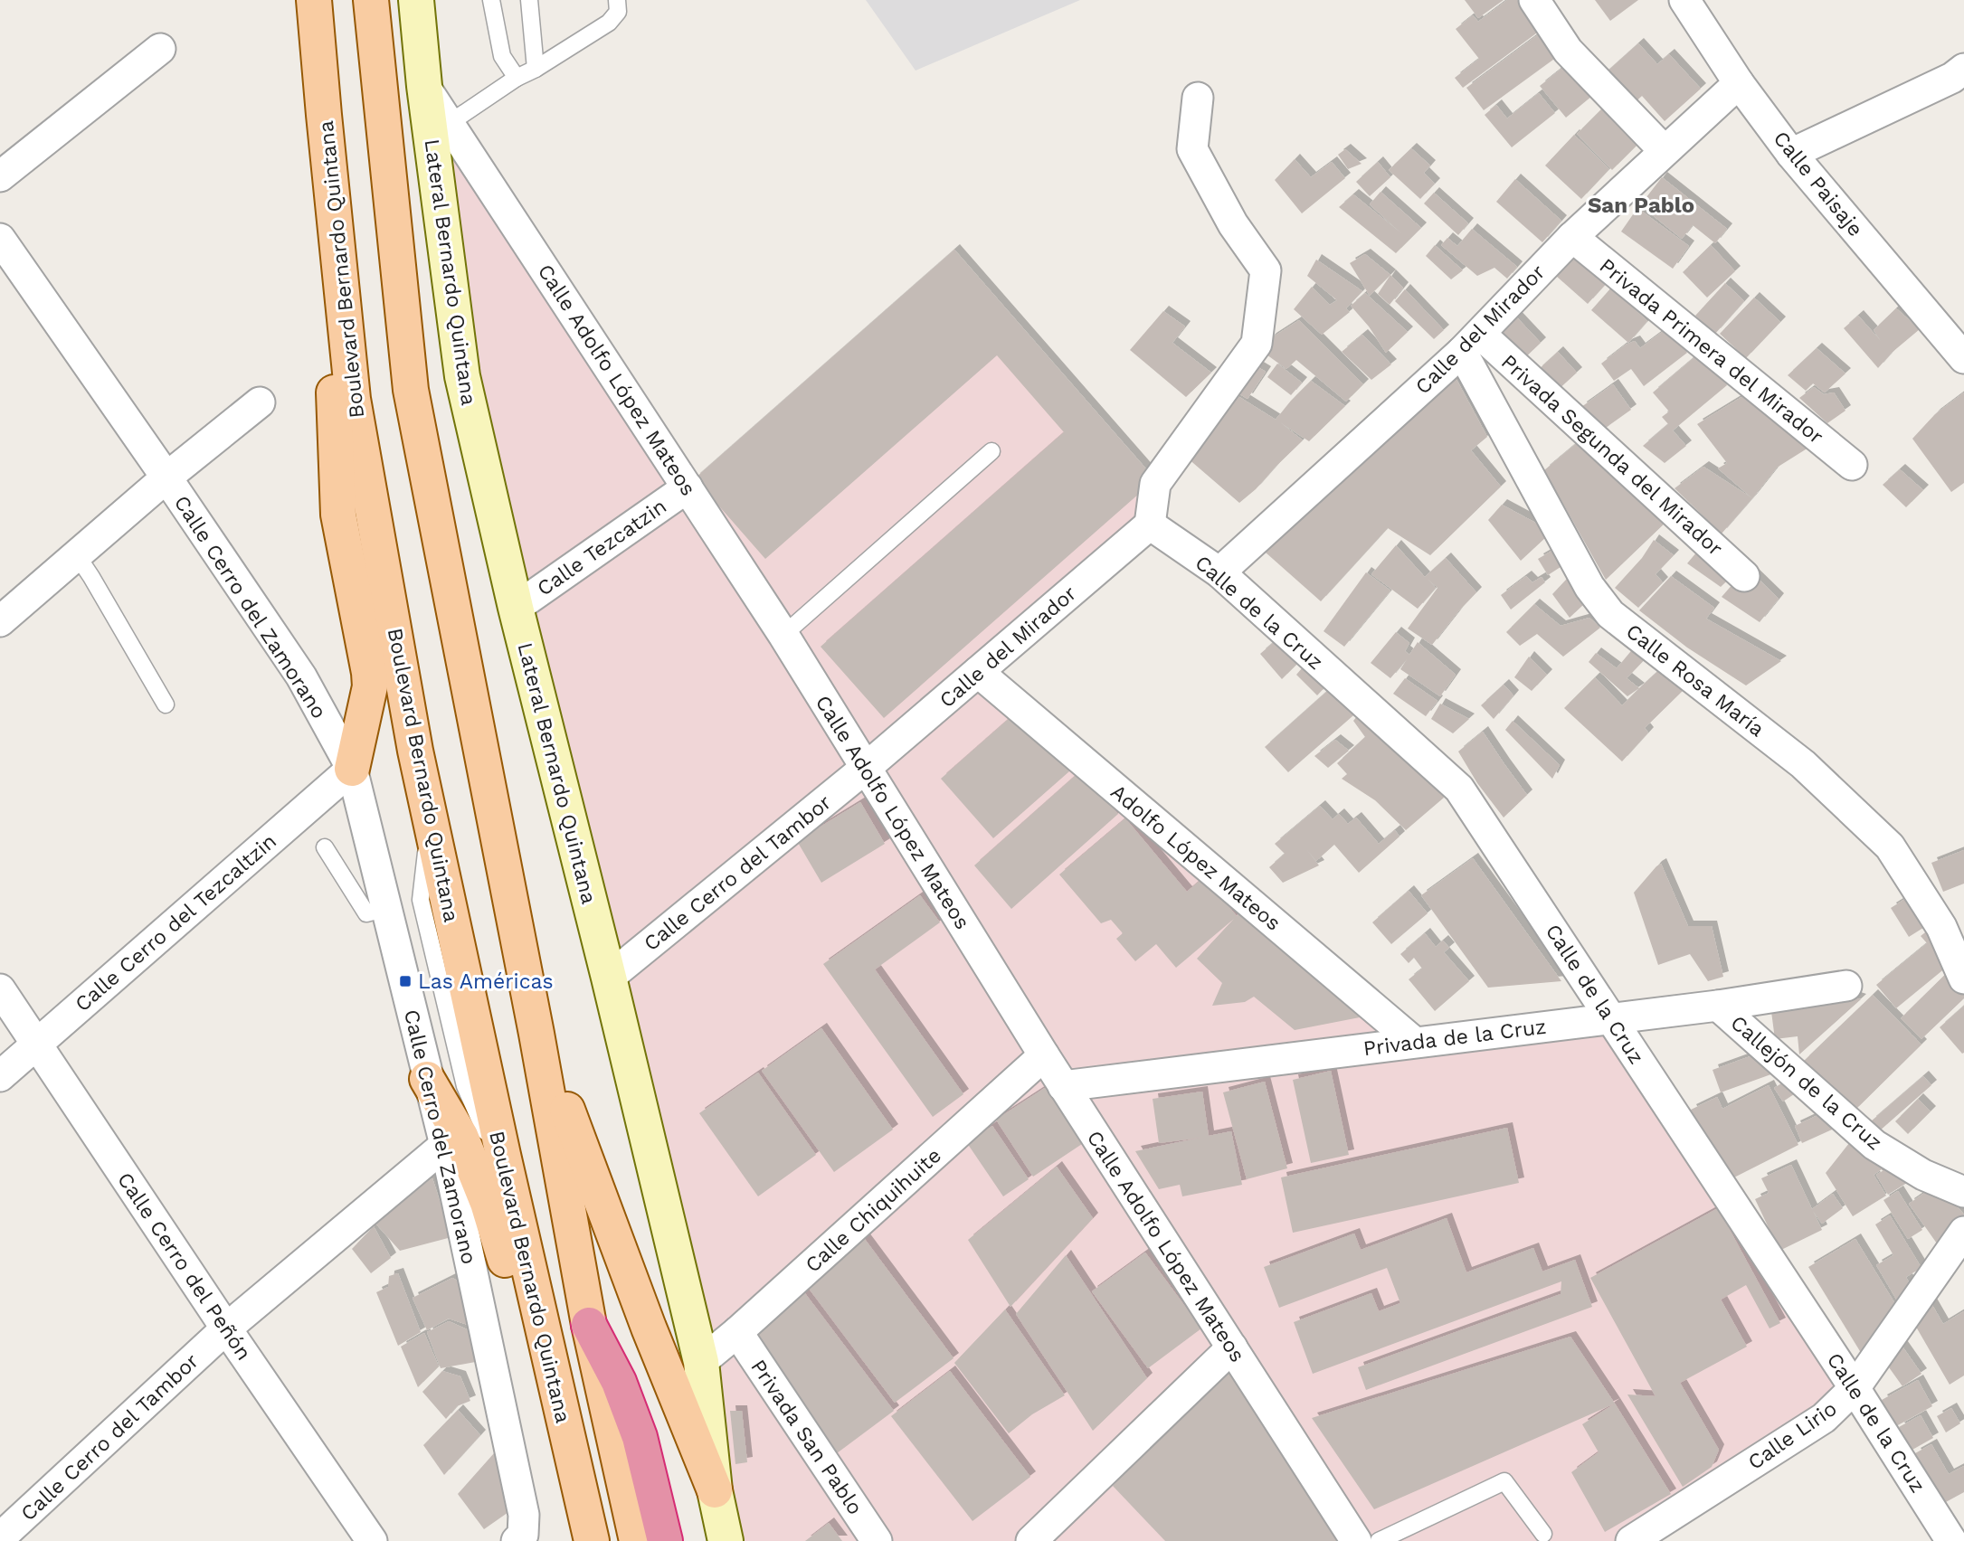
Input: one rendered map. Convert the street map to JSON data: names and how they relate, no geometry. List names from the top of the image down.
{
  "streets": {
    "main road": ["Boulevard Bernardo Quintana"],
    "street": [
      "Calle Paisaje",
      "Lateral Bernardo Quintana",
      "Calle del Mirador",
      "Privada Primera del Mirador",
      "Calle Adolfo López Mateos",
      "Privada Segunda del Mirador",
      "Calle Tezcatzin",
      "Calle Cerro del Zamorano",
      "Calle de la Cruz",
      "Calle Rosa María",
      "Adolfo López Mateos",
      "Calle Cerro del Tambor",
      "Calle Cerro del Tezcaltzin",
      "Privada de la Cruz",
      "Callejón de la Cruz",
      "Calle Chiquihuite",
      "Calle Cerro del Peñón",
      "Calle Lirio",
      "Privada San Pablo"
    ]
  },
  "crossings": [
    ["Calle Paisaje", "Calle del Mirador"],
    ["Lateral Bernardo Quintana", "Calle Adolfo López Mateos"],
    ["Lateral Bernardo Quintana", "Calle Tezcatzin"],
    ["Lateral Bernardo Quintana", "Calle Cerro del Tambor"],
    ["Lateral Bernardo Quintana", "Calle Chiquihuite"],
    ["Calle del Mirador", "Privada Primera del Mirador"],
    ["Calle del Mirador", "Calle Adolfo López Mateos"],
    ["Calle del Mirador", "Privada Segunda del Mirador"],
    ["Calle del Mirador", "Calle de la Cruz"],
    ["Calle del Mirador", "Calle Rosa María"],
    ["Calle del Mirador", "Adolfo López Mateos"],
    ["Calle del Mirador", "Calle Cerro del Tambor"],
    ["Calle Adolfo López Mateos", "Calle Tezcatzin"],
    ["Calle Adolfo López Mateos", "Calle Cerro del Tambor"],
    ["Calle Adolfo López Mateos", "Privada de la Cruz"],
    ["Calle Adolfo López Mateos", "Calle Chiquihuite"],
    ["Privada Segunda del Mirador", "Calle Rosa María"],
    ["Calle Cerro del Zamorano", "Calle Cerro del Tambor"],
    ["Calle Cerro del Zamorano", "Calle Cerro del Tezcaltzin"],
    ["Calle de la Cruz", "Privada de la Cruz"],
    ["Calle de la Cruz", "Calle Lirio"],
    ["Adolfo López Mateos", "Privada de la Cruz"],
    ["Calle Cerro del Tambor", "Calle Cerro del Peñón"],
    ["Calle Cerro del Tezcaltzin", "Calle Cerro del Peñón"],
    ["Privada de la Cruz", "Callejón de la Cruz"],
    ["Calle Chiquihuite", "Privada San Pablo"]
  ],
  "districts": ["San Pablo"],
  "places": {
    "transit": ["Las Américas"]
  }
}
